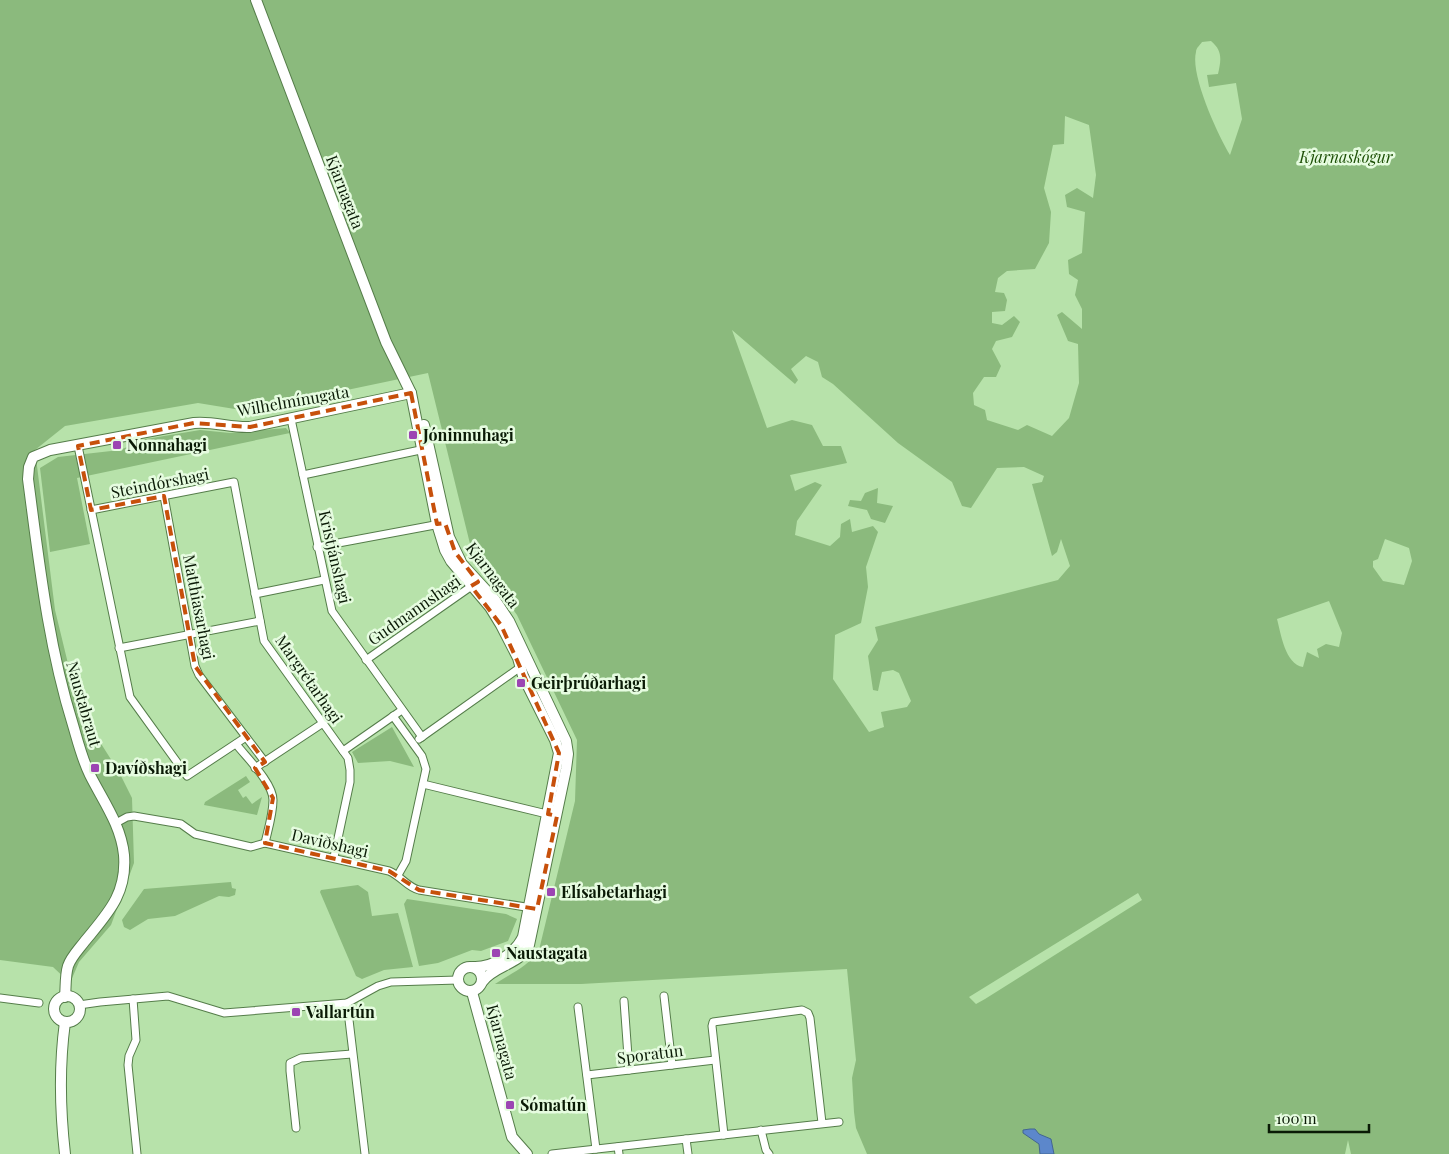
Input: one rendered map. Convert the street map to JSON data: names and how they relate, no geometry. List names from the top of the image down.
{
  "streets": {
    "street": [
      "Kjarnagata",
      "Wilhelmínugata",
      "Steindórshagi",
      "Kristjánshagi",
      "Matthiasarhagi",
      "Gudmannshagi",
      "Margrétarhagi",
      "Naustabraut",
      "Daviðshagi",
      "Sporatún"
    ]
  },
  "crossings": [
    ["Kjarnagata", "Wilhelmínugata"],
    ["Kjarnagata", "Gudmannshagi"],
    ["Kjarnagata", "Daviðshagi"],
    ["Wilhelmínugata", "Kristjánshagi"],
    ["Wilhelmínugata", "Naustabraut"],
    ["Steindórshagi", "Matthiasarhagi"],
    ["Steindórshagi", "Margrétarhagi"],
    ["Kristjánshagi", "Gudmannshagi"],
    ["Margrétarhagi", "Daviðshagi"],
    ["Naustabraut", "Daviðshagi"]
  ],
  "parks": ["Kjarnaskógur"],
  "places": {
    "transit": [
      "Jóninnuhagi",
      "Nonnahagi",
      "Geirþrúðarhagi",
      "Davíðshagi",
      "Elísabetarhagi",
      "Naustagata",
      "Vallartún",
      "Sómatún"
    ]
  },
  "scale_bar": "100 m"
}
